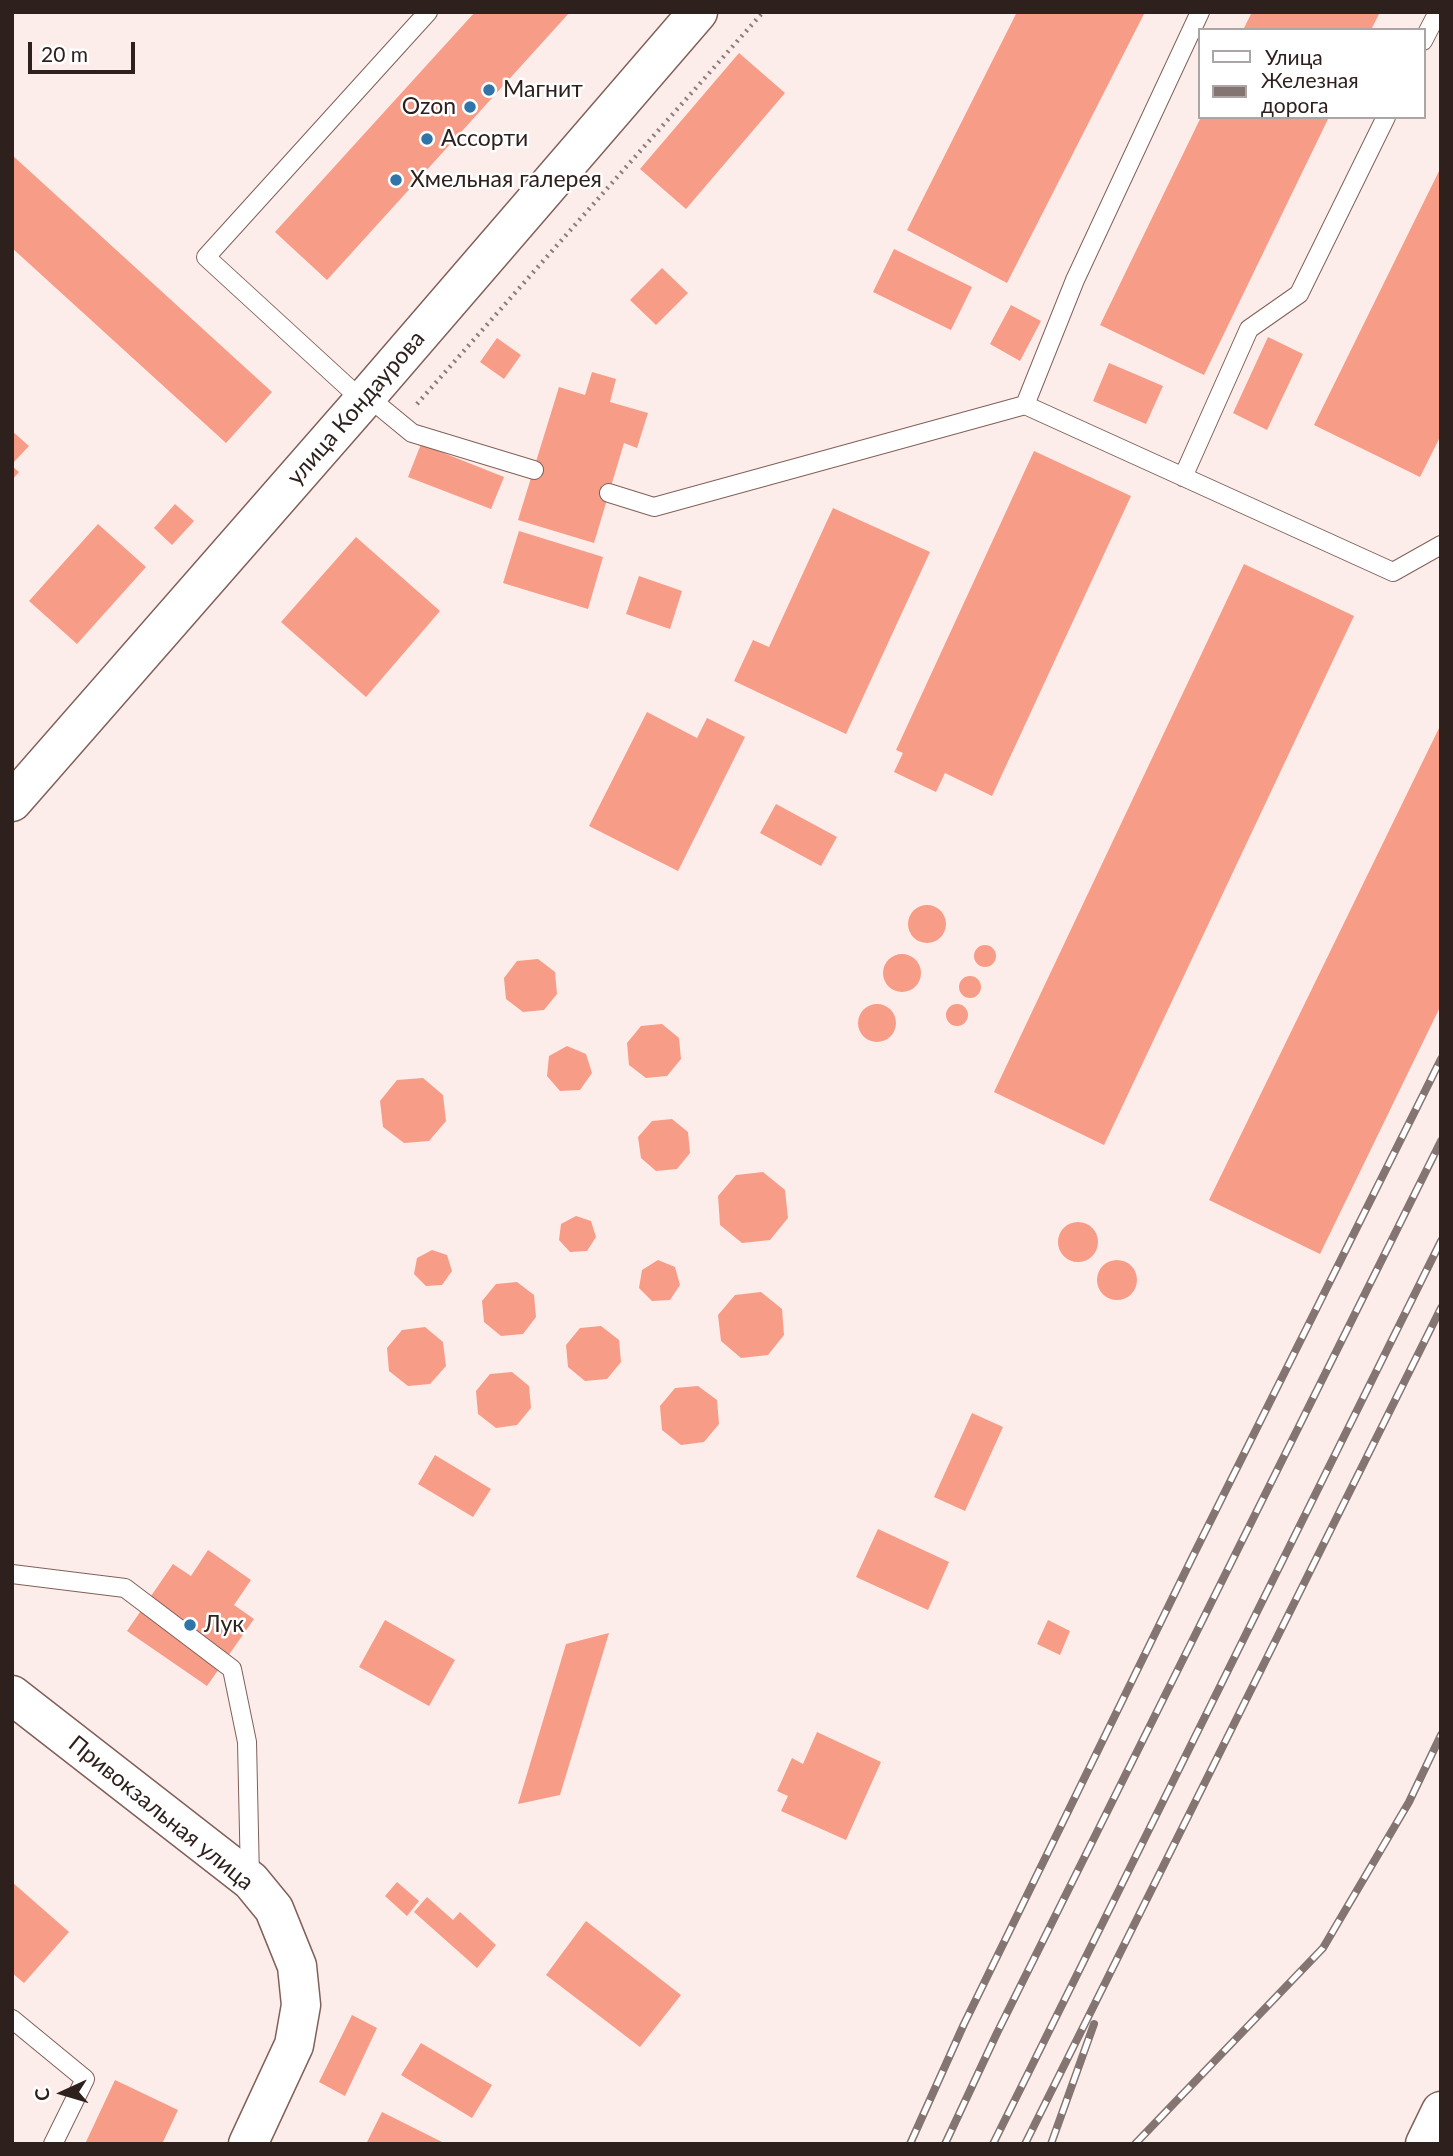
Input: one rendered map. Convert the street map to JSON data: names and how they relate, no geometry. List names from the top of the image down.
{
  "streets": {
    "street": ["улица Кондаурова", "Привокзальная улица"]
  },
  "places": [
    "Магнит",
    "Ozon",
    "Ассорти",
    "Хмельная галерея",
    "Лук"
  ],
  "legend": ["Улица", "Железная дорога"],
  "scale_bar": "20 m",
  "north": "left"
}
